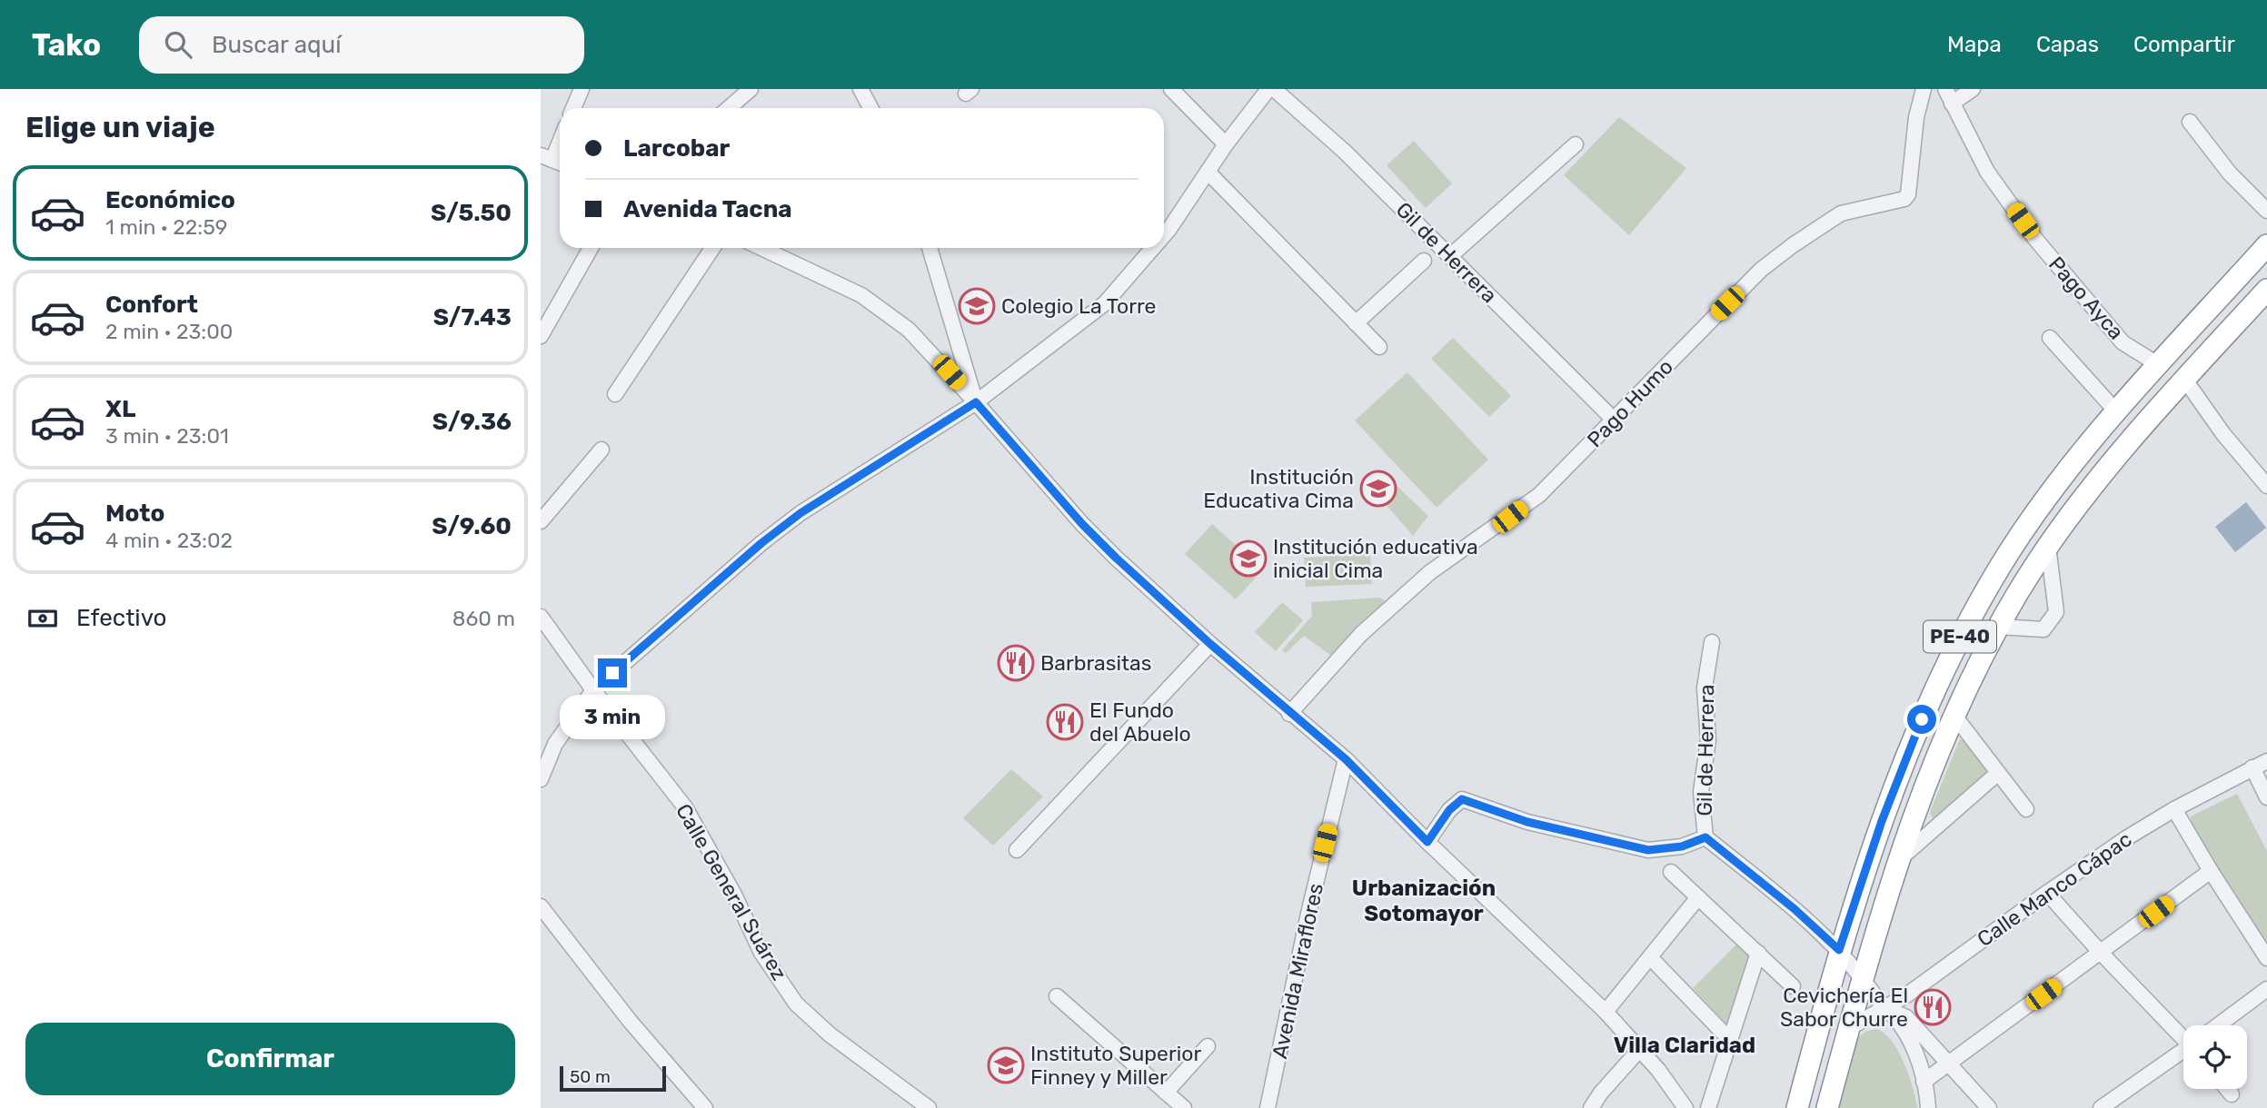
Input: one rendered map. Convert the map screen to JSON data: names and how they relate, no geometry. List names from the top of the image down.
{
  "streets": {
    "highway": ["PE-40"],
    "street": [
      "Gil de Herrera",
      "Pago Ayca",
      "Pago Humo",
      "Calle Manco Cápac",
      "Calle General Suárez",
      "Avenida Miraflores"
    ]
  },
  "crossings": [
    ["Gil de Herrera", "Pago Humo"],
    ["Gil de Herrera", "PE-40"],
    ["Gil de Herrera", "Calle Manco Cápac"],
    ["Pago Ayca", "PE-40"],
    ["PE-40", "Calle Manco Cápac"]
  ],
  "districts": ["Urbanización Sotomayor", "Villa Claridad"],
  "places": {
    "school or university": [
      "Colegio La Torre",
      "Institución Educativa Cima",
      "Institución educativa inicial Cima",
      "Instituto Superior Finney y Miller"
    ],
    "restaurant": ["Barbrasitas", "El Fundo del Abuelo", "Cevichería El Sabor Churre"]
  },
  "scale_bar": "50 m",
  "page": {
    "header": "Tako",
    "search": "Buscar aquí",
    "nav": ["Mapa", "Capas", "Compartir"],
    "heading": "Elige un viaje",
    "banner": ["Larcobar", "Avenida Tacna"],
    "list": [
      {
        "name": "Económico",
        "note": "1 min · 22:59",
        "value": "S/5.50"
      },
      {
        "name": "Confort",
        "note": "2 min · 23:00",
        "value": "S/7.43"
      },
      {
        "name": "XL",
        "note": "3 min · 23:01",
        "value": "S/9.36"
      },
      {
        "name": "Moto",
        "note": "4 min · 23:02",
        "value": "S/9.60"
      }
    ],
    "pay": ["Efectivo", "860 m"],
    "bubble": "3 min",
    "buttons": "Confirmar",
    "scale": "50 m"
  }
}
